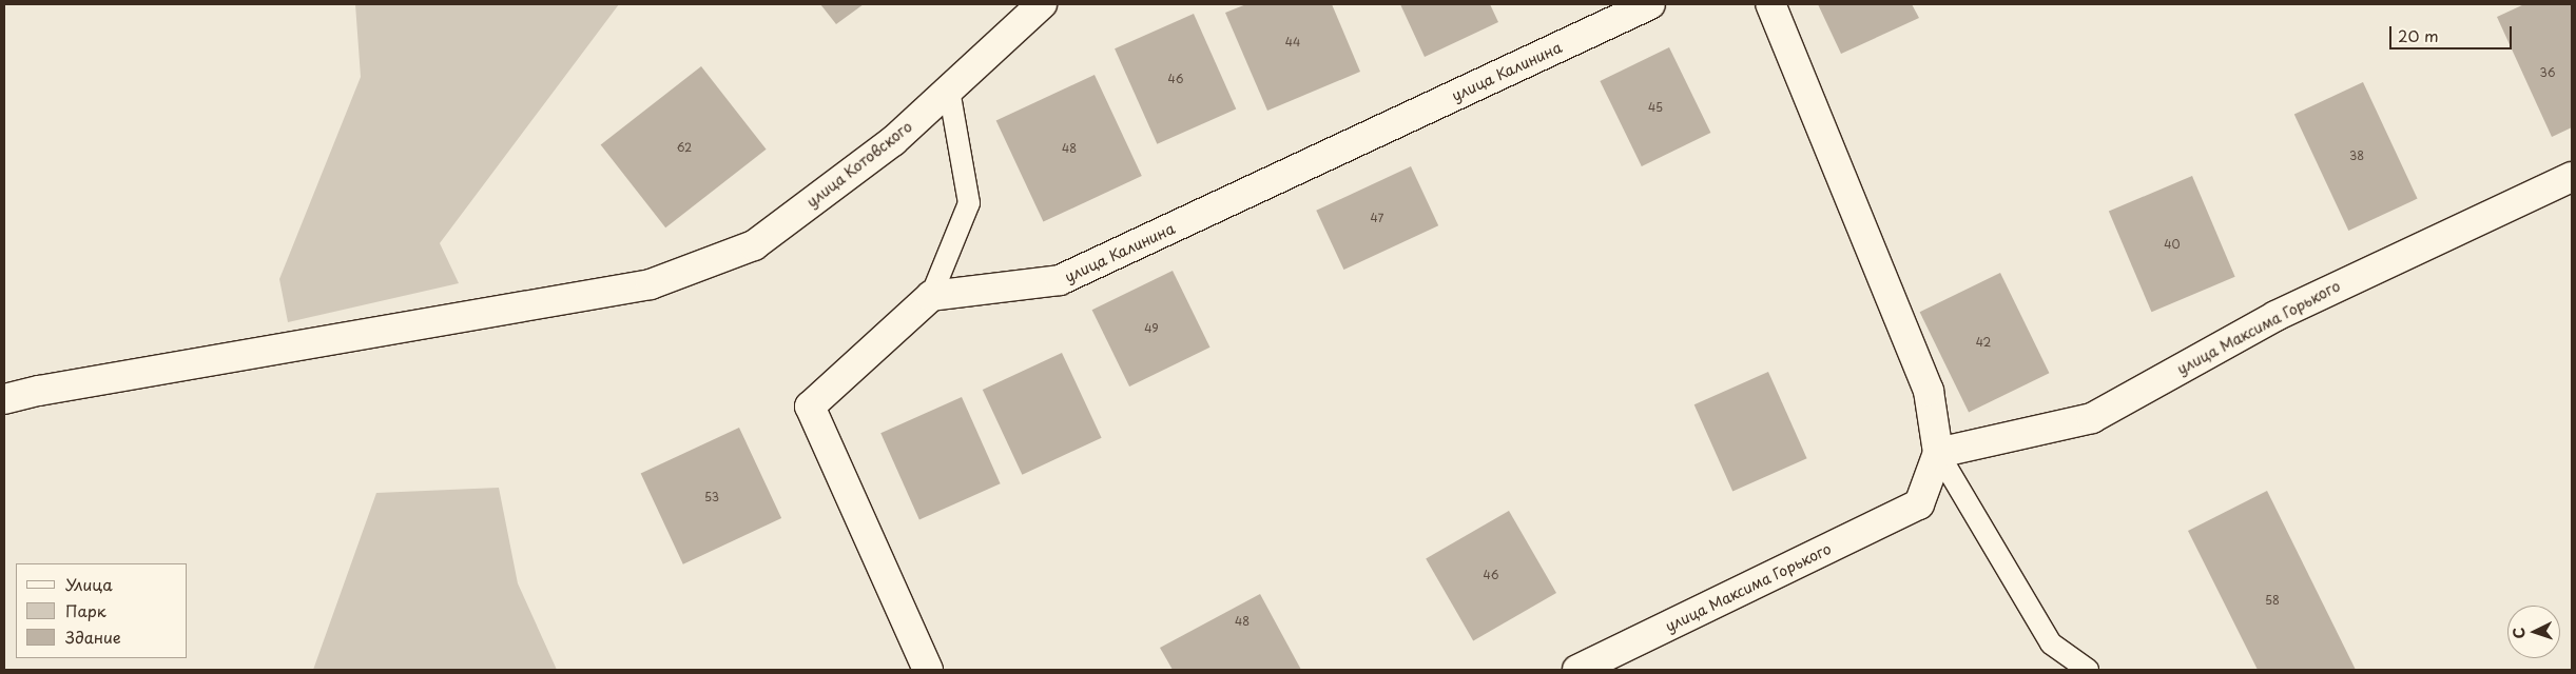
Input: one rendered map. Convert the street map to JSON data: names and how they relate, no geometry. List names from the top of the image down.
{
  "streets": {
    "street": ["улица Калинина", "улица Котовского", "улица Максима Горького"]
  },
  "house_numbers": [
    "44",
    "36",
    "46",
    "45",
    "62",
    "48",
    "38",
    "47",
    "40",
    "49",
    "42",
    "53",
    "46",
    "58",
    "48"
  ],
  "legend": ["Улица", "Парк", "Здание"],
  "scale_bar": "20 m",
  "north": "left"
}
